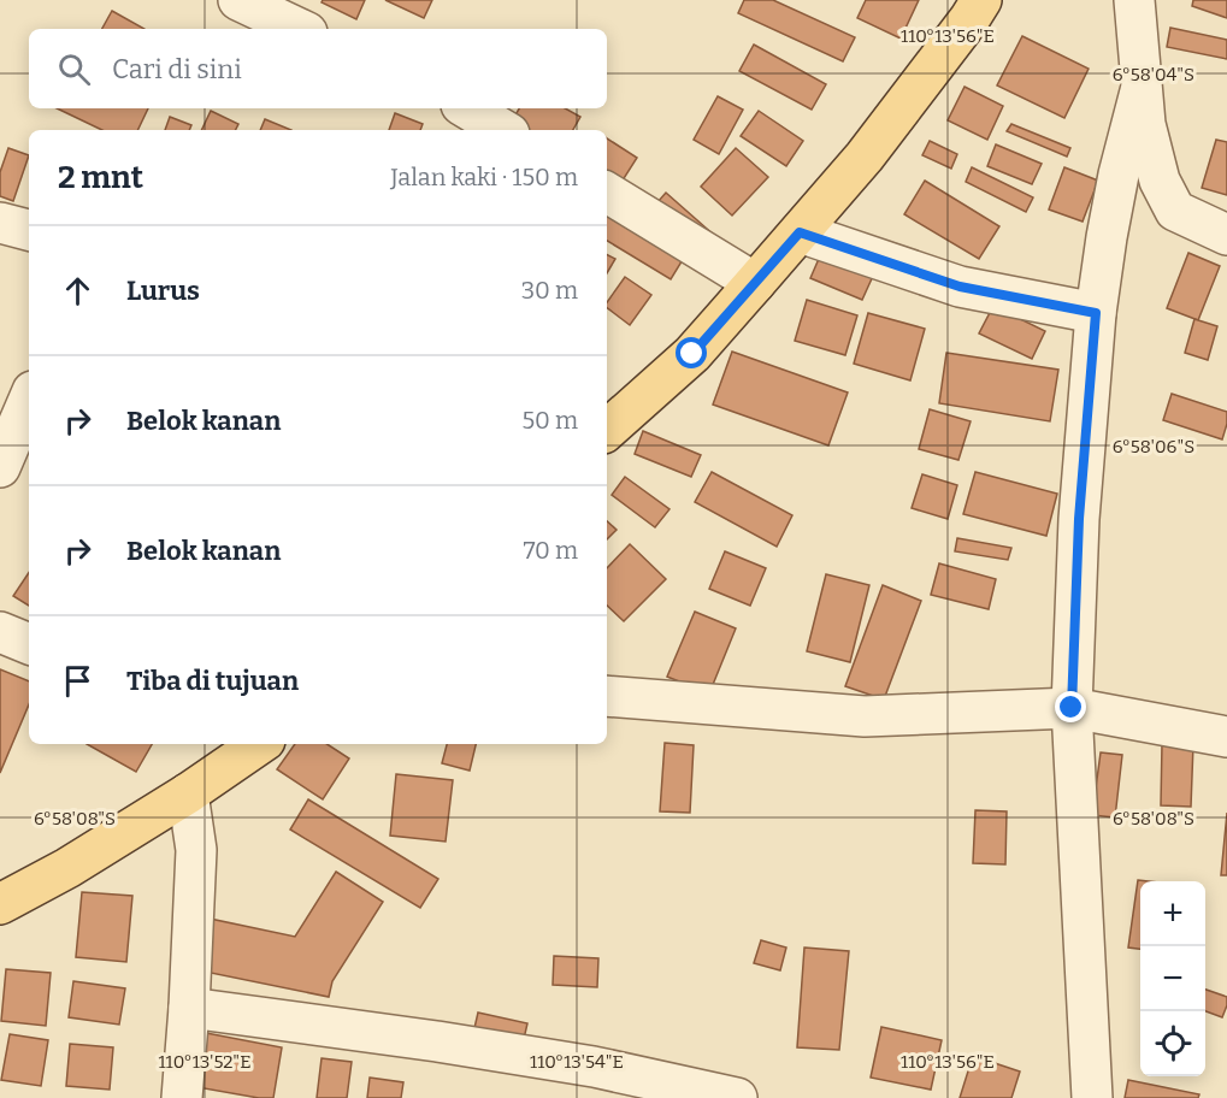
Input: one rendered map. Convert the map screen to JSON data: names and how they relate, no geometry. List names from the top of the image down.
{
  "page": {
    "search": "Cari di sini",
    "heading": ["2 mnt", "Jalan kaki · 150 m"],
    "list": [
      ["Lurus", "30 m"],
      ["Belok kanan", "50 m"],
      ["Belok kanan", "70 m"],
      "Tiba di tujuan"
    ],
    "map_buttons": ["+", "−"]
  },
  "coordinates": [
    "110°13'56\"E",
    "6°58'04\"S",
    "6°58'06\"S",
    "6°58'08\"S",
    "110°13'52\"E",
    "110°13'54\"E"
  ]
}
